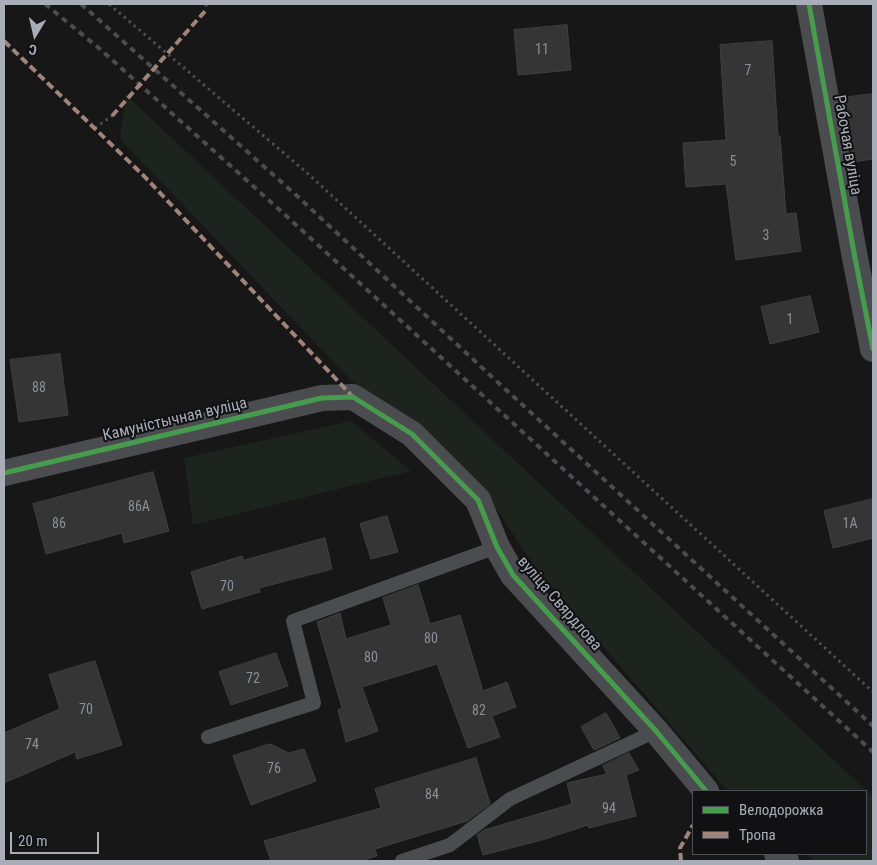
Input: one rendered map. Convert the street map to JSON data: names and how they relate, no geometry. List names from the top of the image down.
{
  "streets": {
    "street": ["Рабочая вуліца", "Камуністычная вуліца", "вуліца Свярдлова"]
  },
  "crossings": [
    ["Камуністычная вуліца", "вуліца Свярдлова"]
  ],
  "house_numbers": [
    "11",
    "7",
    "5",
    "3",
    "1",
    "88",
    "86А",
    "86",
    "1А",
    "70",
    "80",
    "80",
    "72",
    "70",
    "82",
    "74",
    "76",
    "84",
    "94"
  ],
  "legend": ["Велодорожка", "Тропа"],
  "scale_bar": "20 m",
  "north": "bottom"
}
